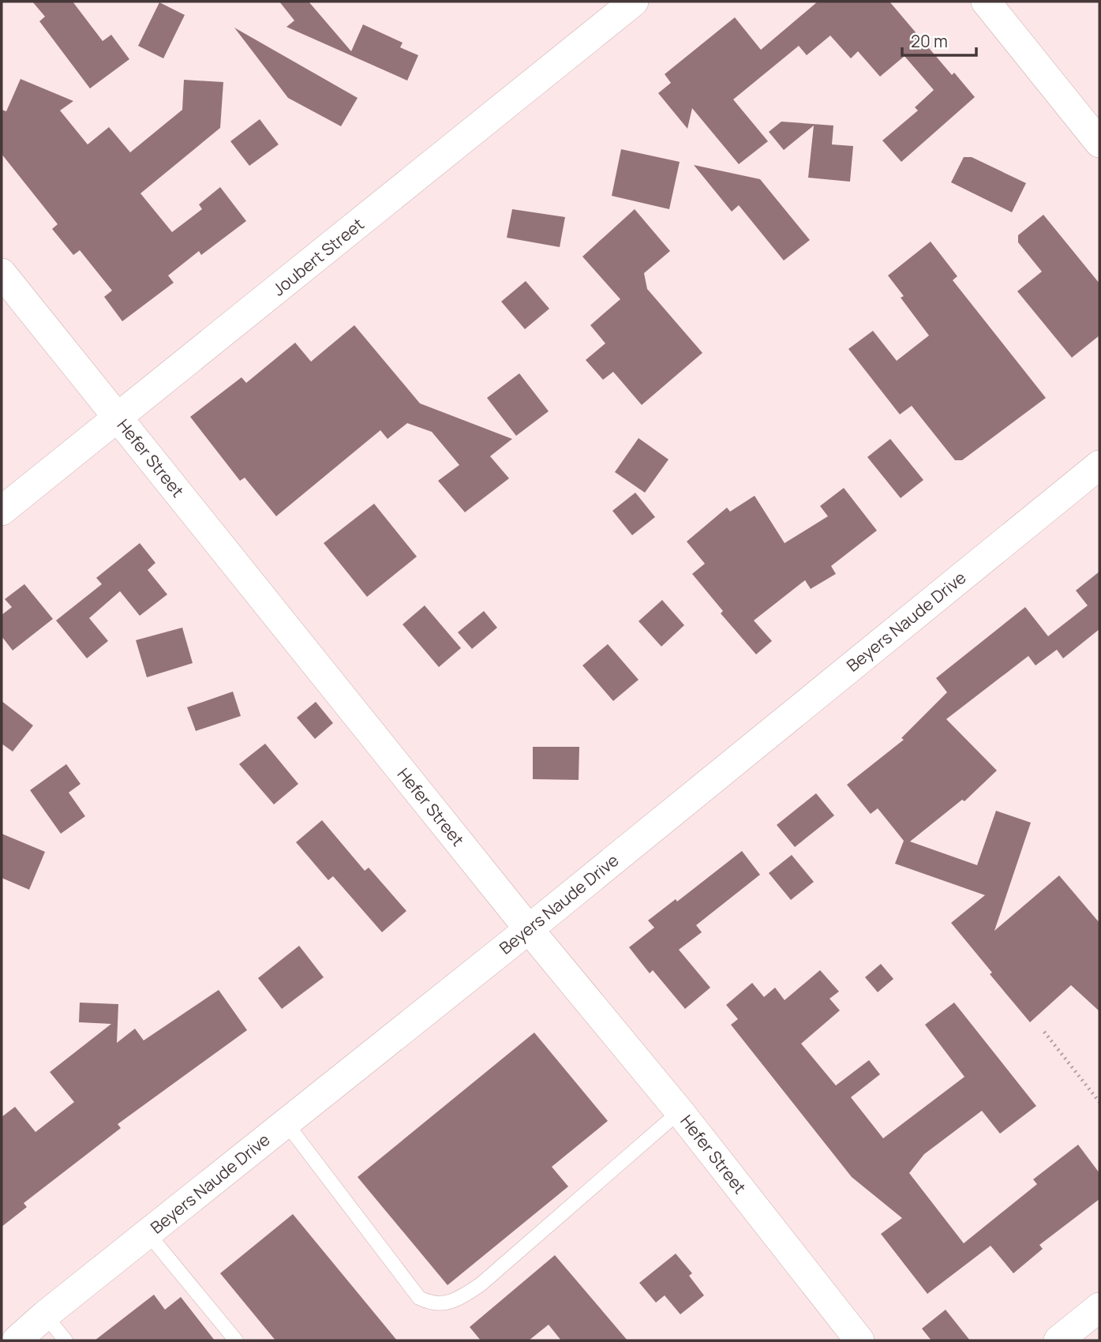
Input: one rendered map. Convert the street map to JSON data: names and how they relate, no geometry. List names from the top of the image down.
{
  "streets": {
    "street": ["Joubert Street", "Hefer Street", "Beyers Naude Drive"]
  },
  "crossings": [
    ["Joubert Street", "Hefer Street"],
    ["Hefer Street", "Beyers Naude Drive"]
  ],
  "scale_bar": "20 m"
}
